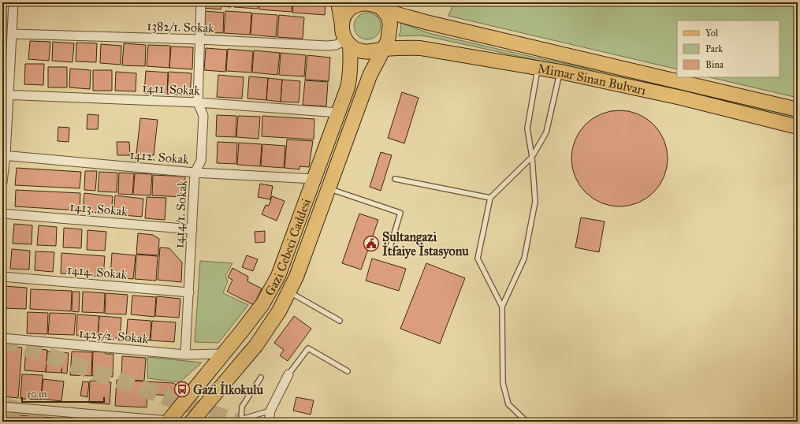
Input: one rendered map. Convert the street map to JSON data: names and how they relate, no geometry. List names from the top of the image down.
{
  "streets": {
    "main road": ["Mimar Sinan Bulvarı", "Gazi Cebeci Caddesi"],
    "street": [
      "1382/1. Sokak",
      "1411. Sokak",
      "1412. Sokak",
      "1413. Sokak",
      "1414/1. Sokak",
      "1414. Sokak",
      "1425/2. Sokak"
    ]
  },
  "crossings": [
    ["1382/1. Sokak", "Mimar Sinan Bulvarı"],
    ["1382/1. Sokak", "1414/1. Sokak"],
    ["1382/1. Sokak", "Gazi Cebeci Caddesi"],
    ["Mimar Sinan Bulvarı", "Gazi Cebeci Caddesi"],
    ["1411. Sokak", "1414/1. Sokak"],
    ["1411. Sokak", "Gazi Cebeci Caddesi"],
    ["1412. Sokak", "1414/1. Sokak"],
    ["1412. Sokak", "Gazi Cebeci Caddesi"],
    ["1413. Sokak", "1414/1. Sokak"],
    ["1414/1. Sokak", "1414. Sokak"],
    ["1414/1. Sokak", "1425/2. Sokak"],
    ["Gazi Cebeci Caddesi", "1425/2. Sokak"]
  ],
  "places": {
    "public building": ["Sultangazi İtfaiye İstasyonu"],
    "bus stop": ["Gazi İlkokulu"]
  },
  "legend": ["Yol", "Park", "Bina"],
  "scale_bar": "50 m"
}
